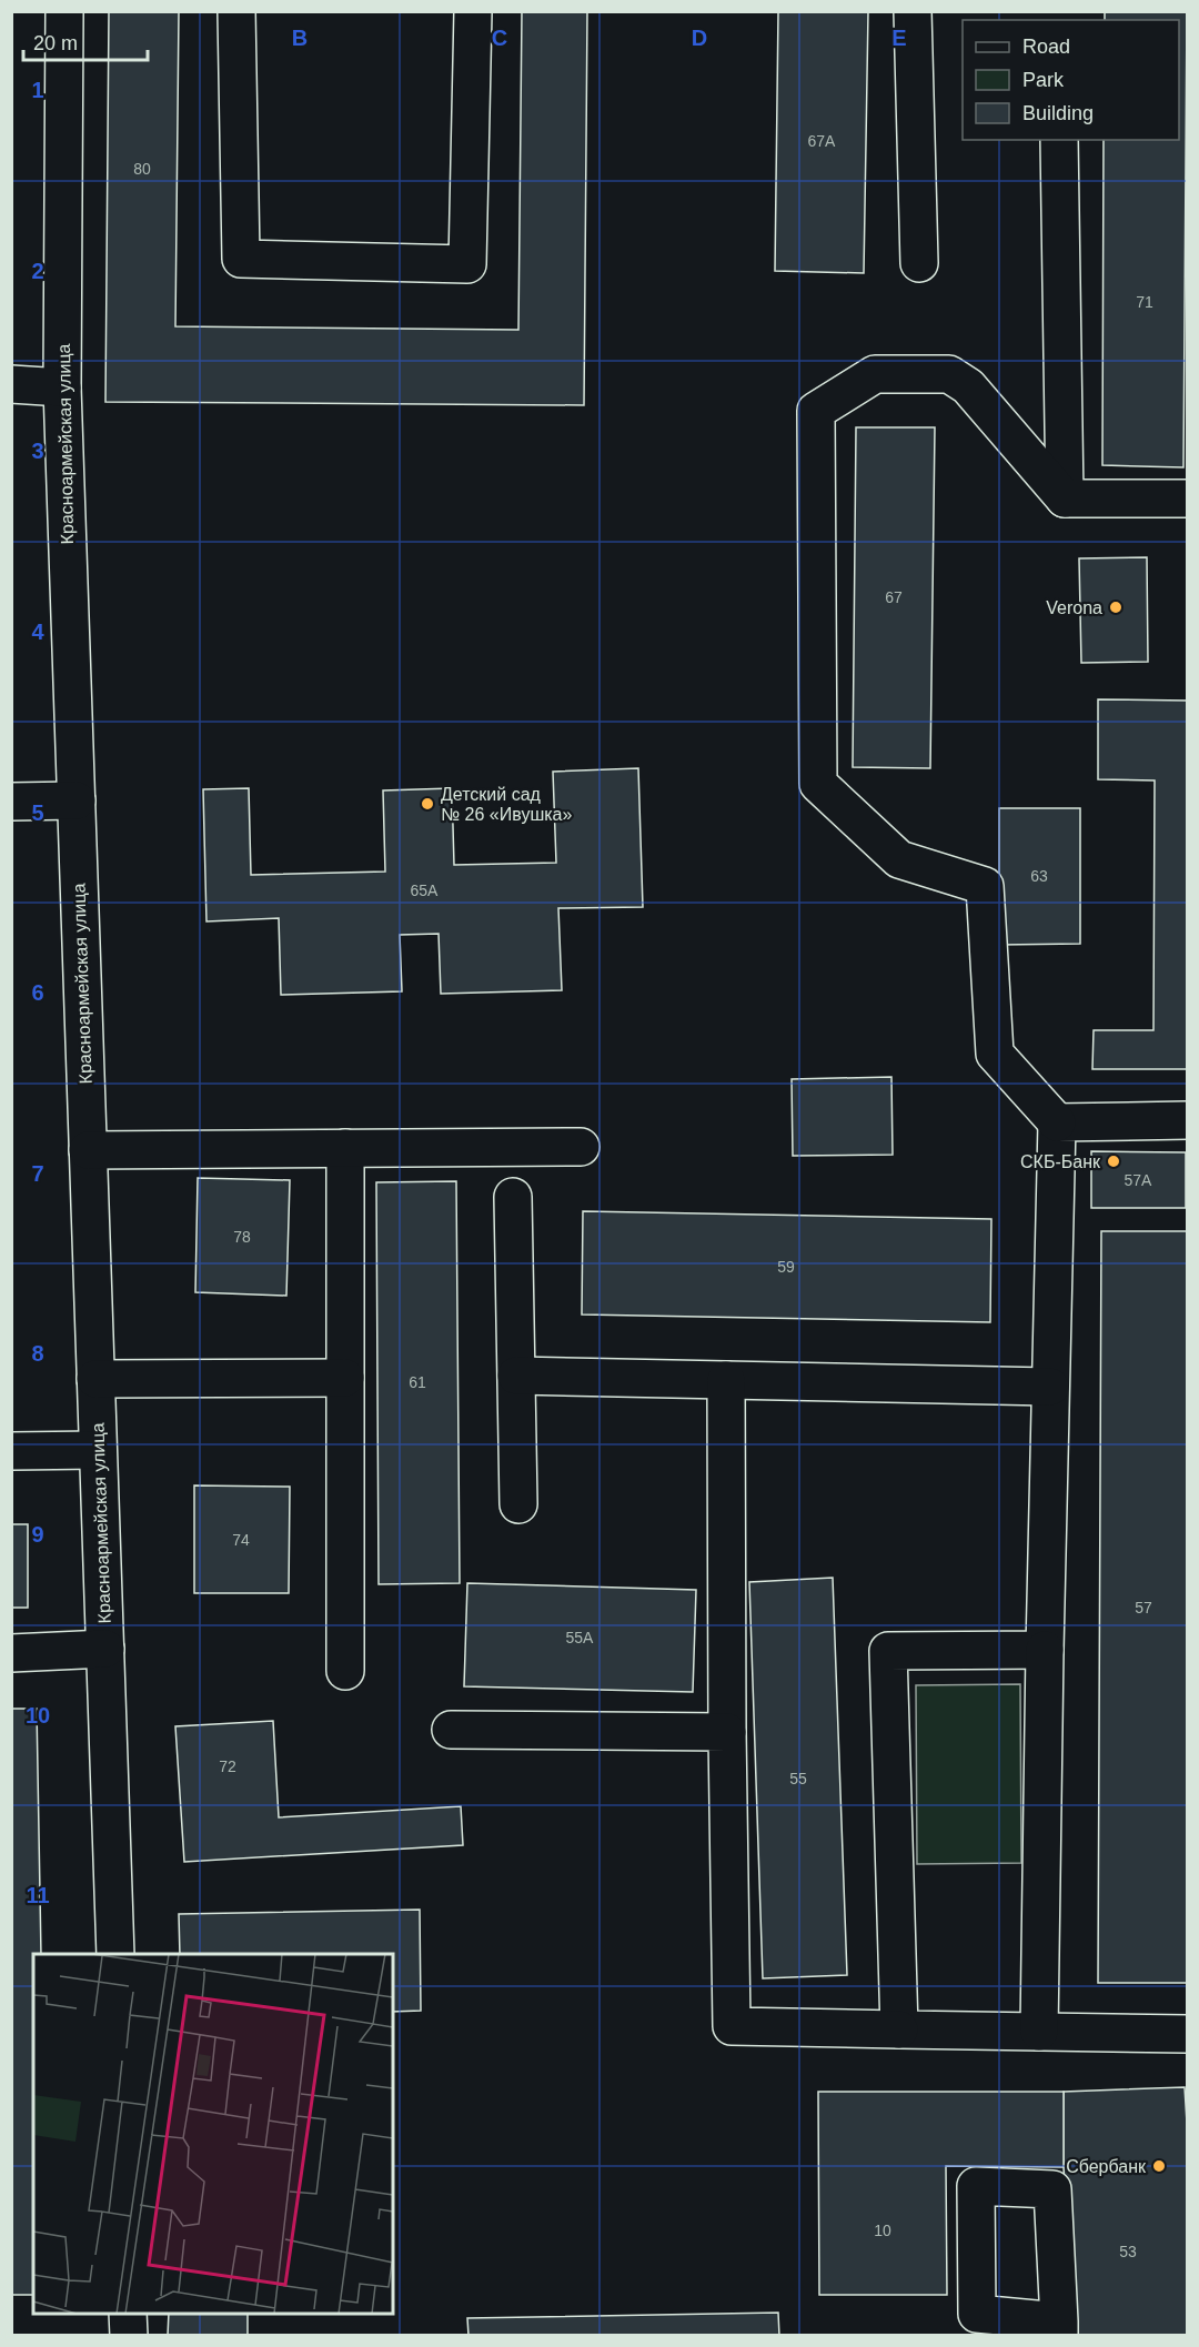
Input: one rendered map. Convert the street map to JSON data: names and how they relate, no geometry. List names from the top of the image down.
{
  "streets": {
    "street": ["Красноармейская улица"]
  },
  "places": [
    "Verona",
    "Детский сад № 26 «Ивушка»",
    "СКБ-Банк",
    "Сбербанк"
  ],
  "house_numbers": [
    "67А",
    "80",
    "71",
    "67",
    "63",
    "65А",
    "57А",
    "78",
    "59",
    "61",
    "74",
    "57",
    "55А",
    "72",
    "55",
    "10",
    "53"
  ],
  "legend": ["Road", "Park", "Building"],
  "scale_bar": "20 m",
  "grid": {
    "columns": [
      "B",
      "C",
      "D",
      "E"
    ],
    "rows": [
      "1",
      "2",
      "3",
      "4",
      "5",
      "6",
      "7",
      "8",
      "9",
      "10",
      "11"
    ]
  }
}
